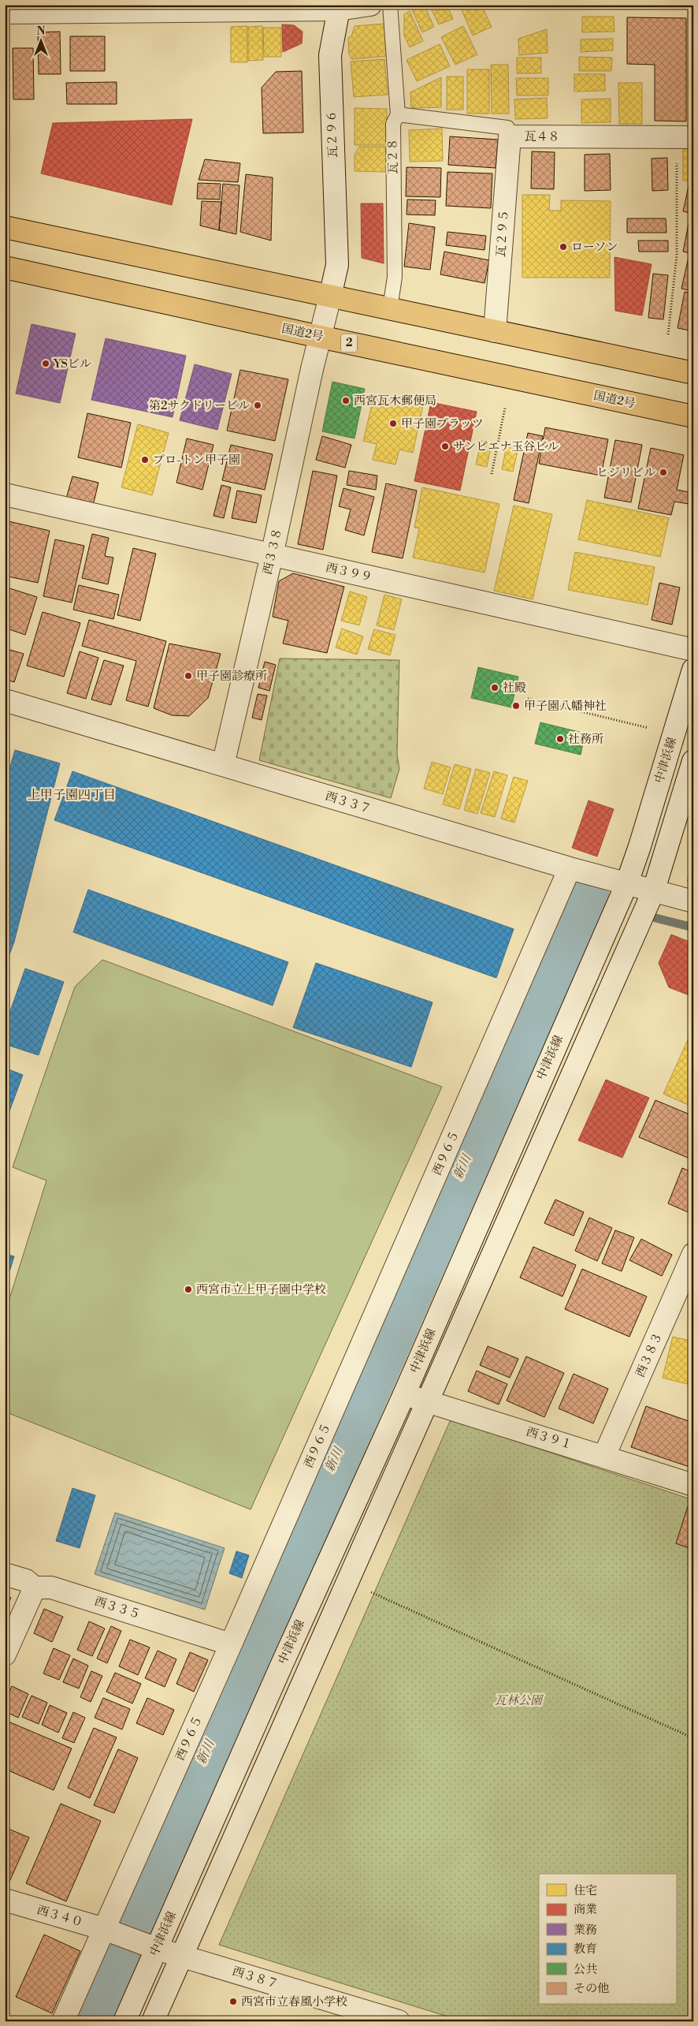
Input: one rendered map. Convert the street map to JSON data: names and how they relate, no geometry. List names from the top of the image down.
{
  "streets": {
    "highway": ["国道2号", "2"],
    "street": [
      "瓦２９６",
      "瓦４８",
      "瓦２９５",
      "西３３８",
      "西３９９",
      "中津浜線",
      "西３３７",
      "西９６５",
      "西３８３",
      "西３９１",
      "西３３５",
      "西３４０",
      "西３８７"
    ],
    "lane": ["瓦２８"]
  },
  "crossings": [
    ["瓦２９６", "西３３８"],
    ["瓦４８", "瓦２８"],
    ["瓦４８", "瓦２９５"],
    ["国道2号", "西３３８"],
    ["西３３８", "西３９９"],
    ["西３３８", "西３３７"],
    ["中津浜線", "西３３７"],
    ["中津浜線", "西３９１"],
    ["中津浜線", "西３４０"],
    ["中津浜線", "西３８７"],
    ["西３３７", "西９６５"],
    ["西９６５", "西３３５"],
    ["西９６５", "西３４０"],
    ["西３８３", "西３９１"],
    ["西３４０", "西３８７"]
  ],
  "districts": ["上甲子園四丁目"],
  "water": ["新川"],
  "parks": ["瓦林公園"],
  "places": [
    "ローソン",
    "YSビル",
    "西宮瓦木郵便局",
    "第2サクドリービル",
    "甲子園プラッツ",
    "サンピエナ玉谷ビル",
    "プロ-トン甲子園",
    "ヒジリビル",
    "甲子園診療所",
    "社殿",
    "甲子園八幡神社",
    "社務所",
    "西宮市立上甲子園中学校",
    "西宮市立春風小学校"
  ],
  "legend": [
    "住宅",
    "商業",
    "業務",
    "教育",
    "公共",
    "その他"
  ],
  "north": "top"
}
